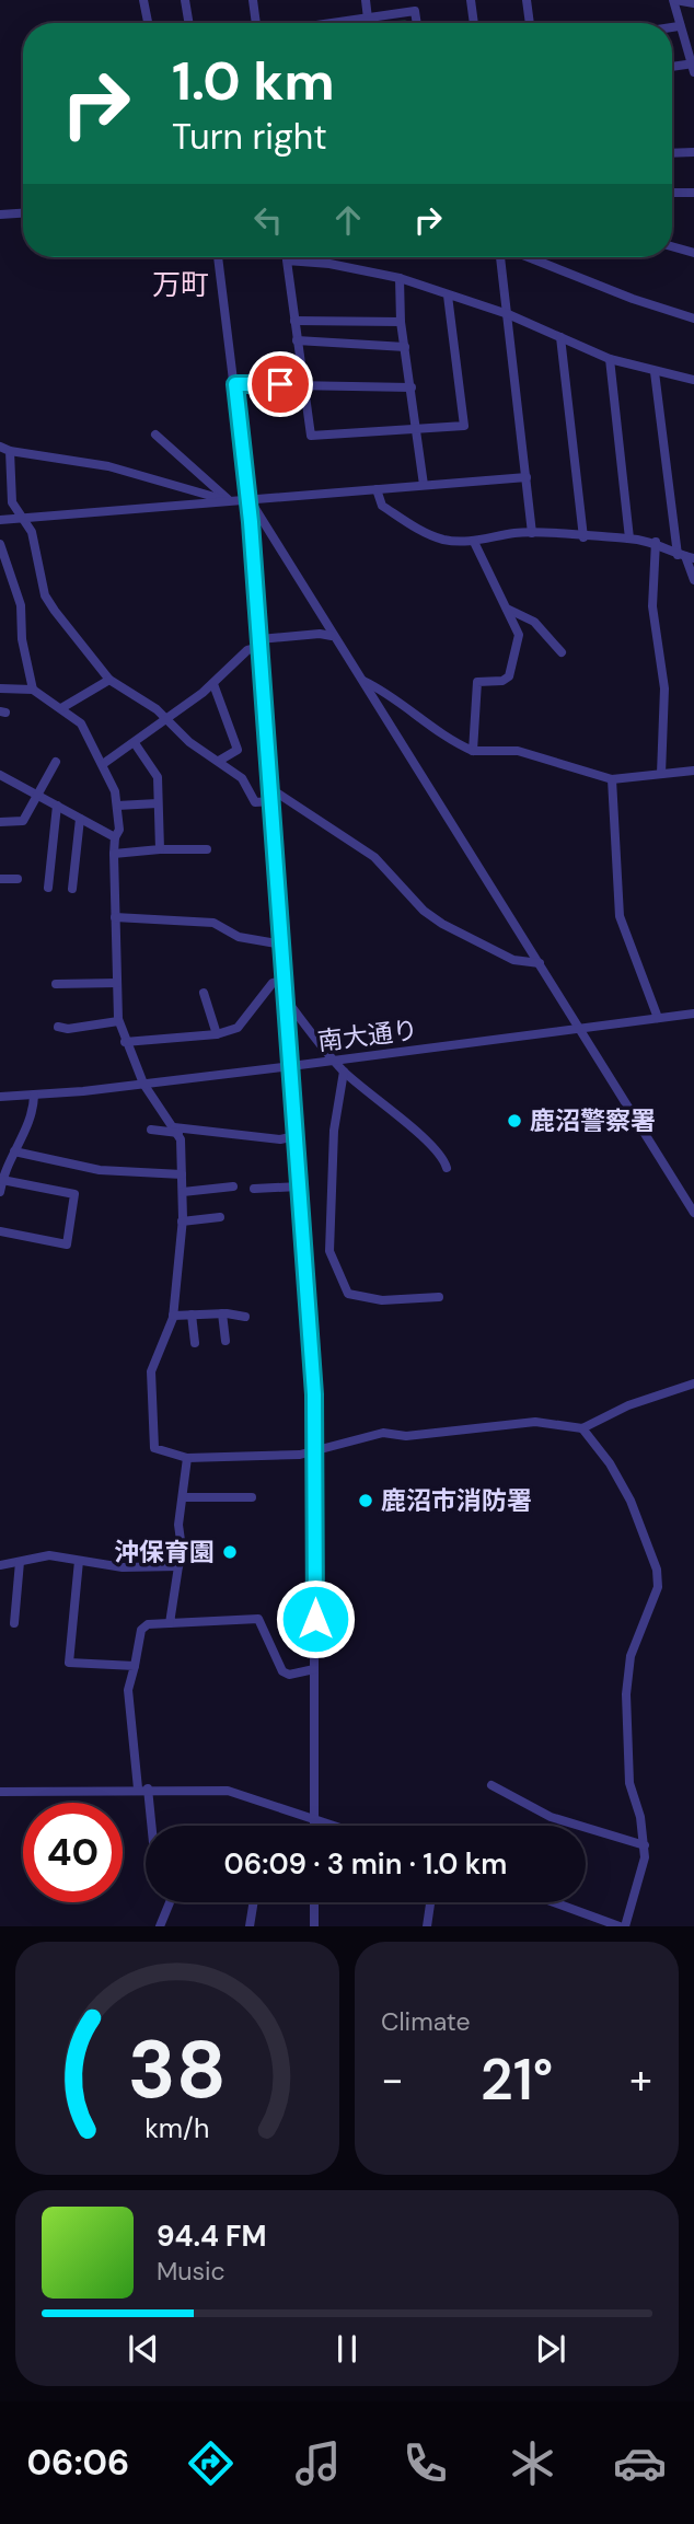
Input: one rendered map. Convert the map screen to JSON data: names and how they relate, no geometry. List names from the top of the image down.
{
  "streets": {
    "street": ["南大通り"]
  },
  "districts": ["万町"],
  "places": ["鹿沼警察署", "鹿沼市消防署", "沖保育園"],
  "page": {
    "turn": ["1.0 km", "Turn right"],
    "limit": "40",
    "trip": "06:09 · 3 min · 1.0 km",
    "tile": "Climate",
    "heat": ["−", "21°", "+"],
    "song": ["94.4 FM", "Music"],
    "tabs": "06:06",
    "gauge": ["38", "km/h"]
  }
}
